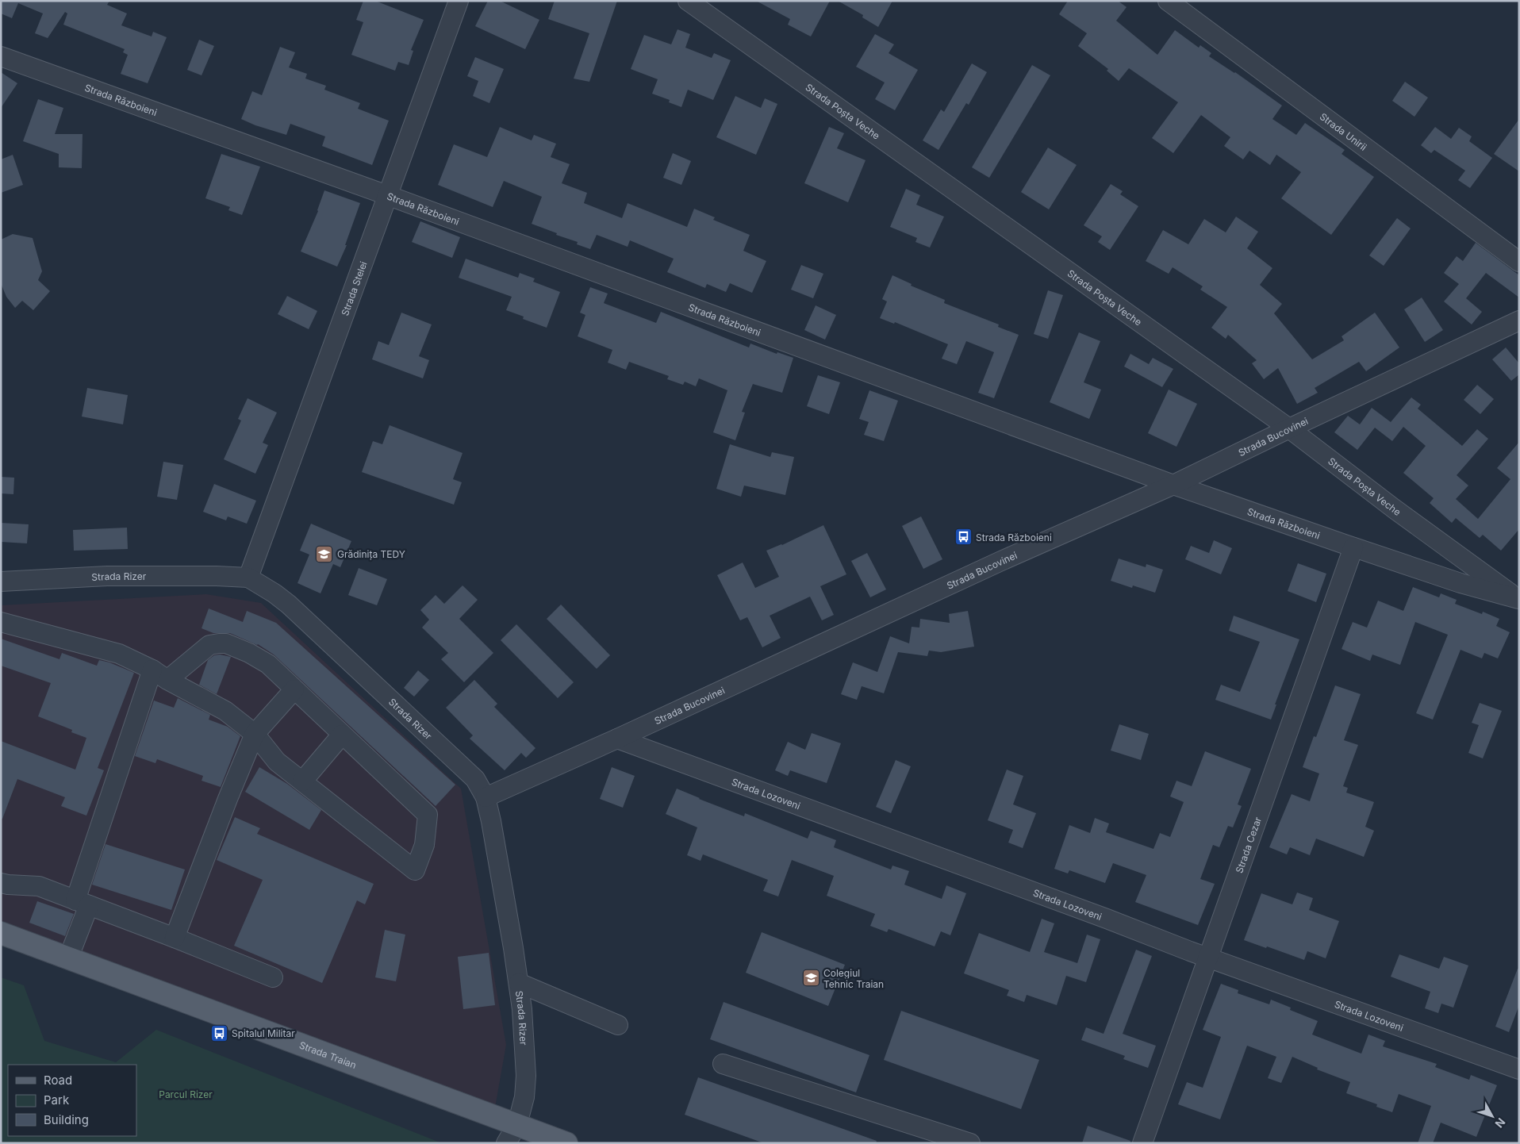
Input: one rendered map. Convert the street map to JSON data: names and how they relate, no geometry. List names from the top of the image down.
{
  "streets": {
    "main road": ["Strada Traian"],
    "street": [
      "Strada Războieni",
      "Strada Poșta Veche",
      "Strada Unirii",
      "Strada Stelei",
      "Strada Bucovinei",
      "Strada Rizer",
      "Strada Lozoveni",
      "Strada Cezar"
    ]
  },
  "crossings": [
    ["Strada Războieni", "Strada Poșta Veche"],
    ["Strada Războieni", "Strada Stelei"],
    ["Strada Războieni", "Strada Bucovinei"],
    ["Strada Războieni", "Strada Cezar"],
    ["Strada Poșta Veche", "Strada Bucovinei"],
    ["Strada Stelei", "Strada Rizer"],
    ["Strada Bucovinei", "Strada Rizer"],
    ["Strada Bucovinei", "Strada Lozoveni"],
    ["Strada Rizer", "Strada Traian"],
    ["Strada Lozoveni", "Strada Cezar"]
  ],
  "parks": ["Parcul Rizer"],
  "places": {
    "bus stop": ["Strada Războieni", "Spitalul Militar"],
    "school or university": ["Grădinița TEDY", "Colegiul Tehnic Traian"]
  },
  "legend": ["Road", "Park", "Building"],
  "north": "bottom right"
}
